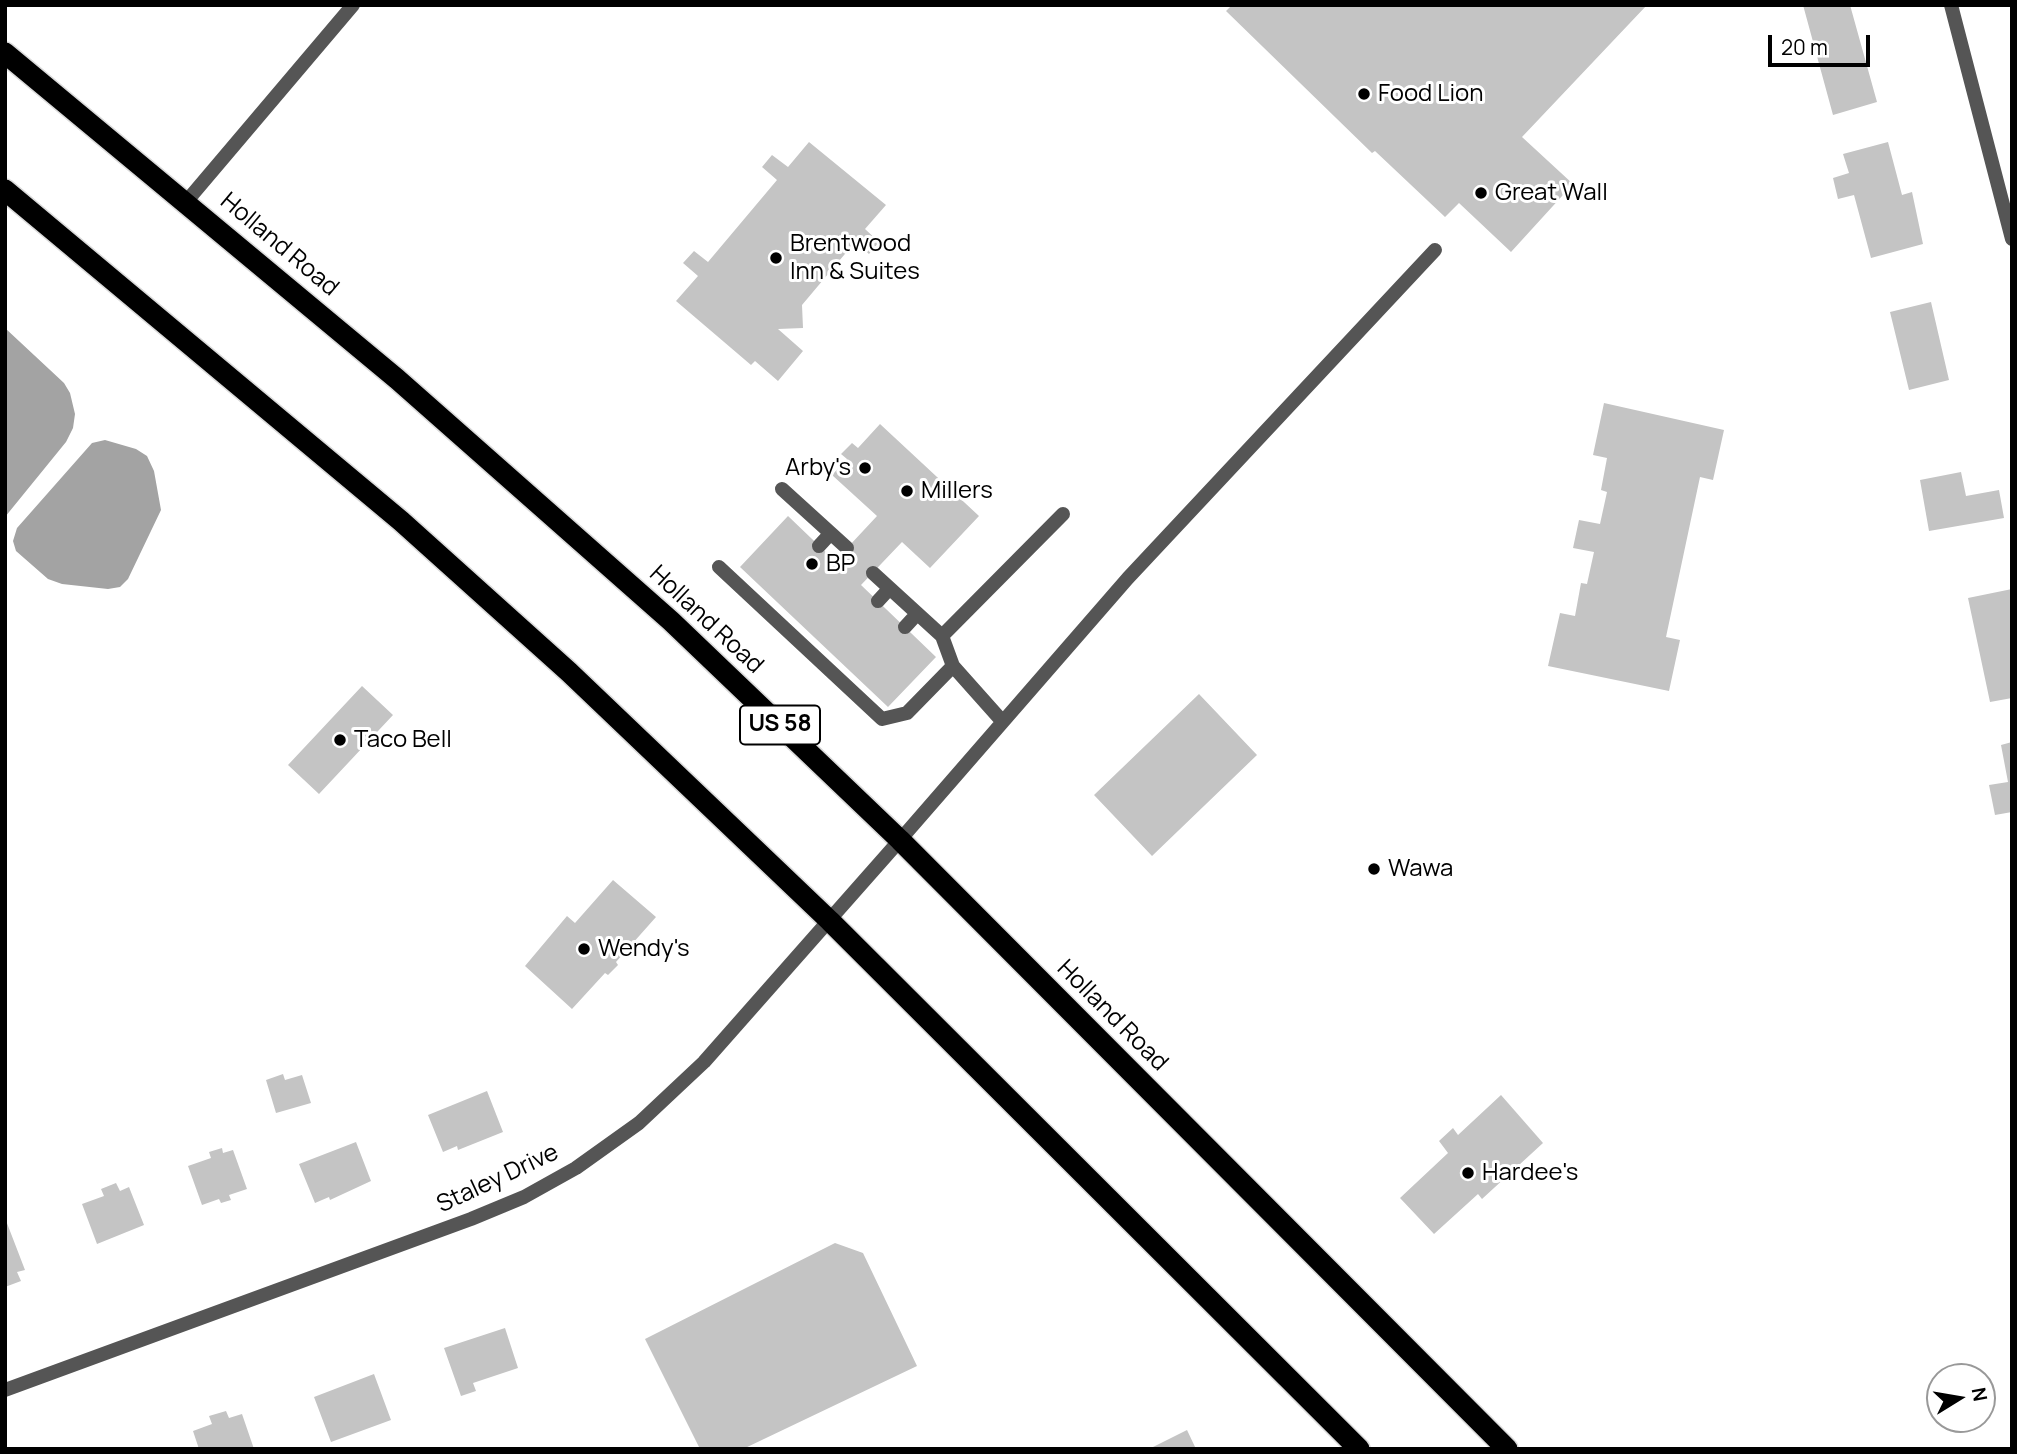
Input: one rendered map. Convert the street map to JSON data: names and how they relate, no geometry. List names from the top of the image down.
{
  "streets": {
    "highway": ["Holland Road", "US 58"],
    "street": ["Staley Drive"]
  },
  "crossings": [
    ["Holland Road", "Staley Drive"]
  ],
  "places": [
    "Food Lion",
    "Great Wall",
    "Brentwood Inn & Suites",
    "Arby's",
    "Millers",
    "BP",
    "Taco Bell",
    "Wawa",
    "Wendy's",
    "Hardee's"
  ],
  "scale_bar": "20 m",
  "north": "right"
}
